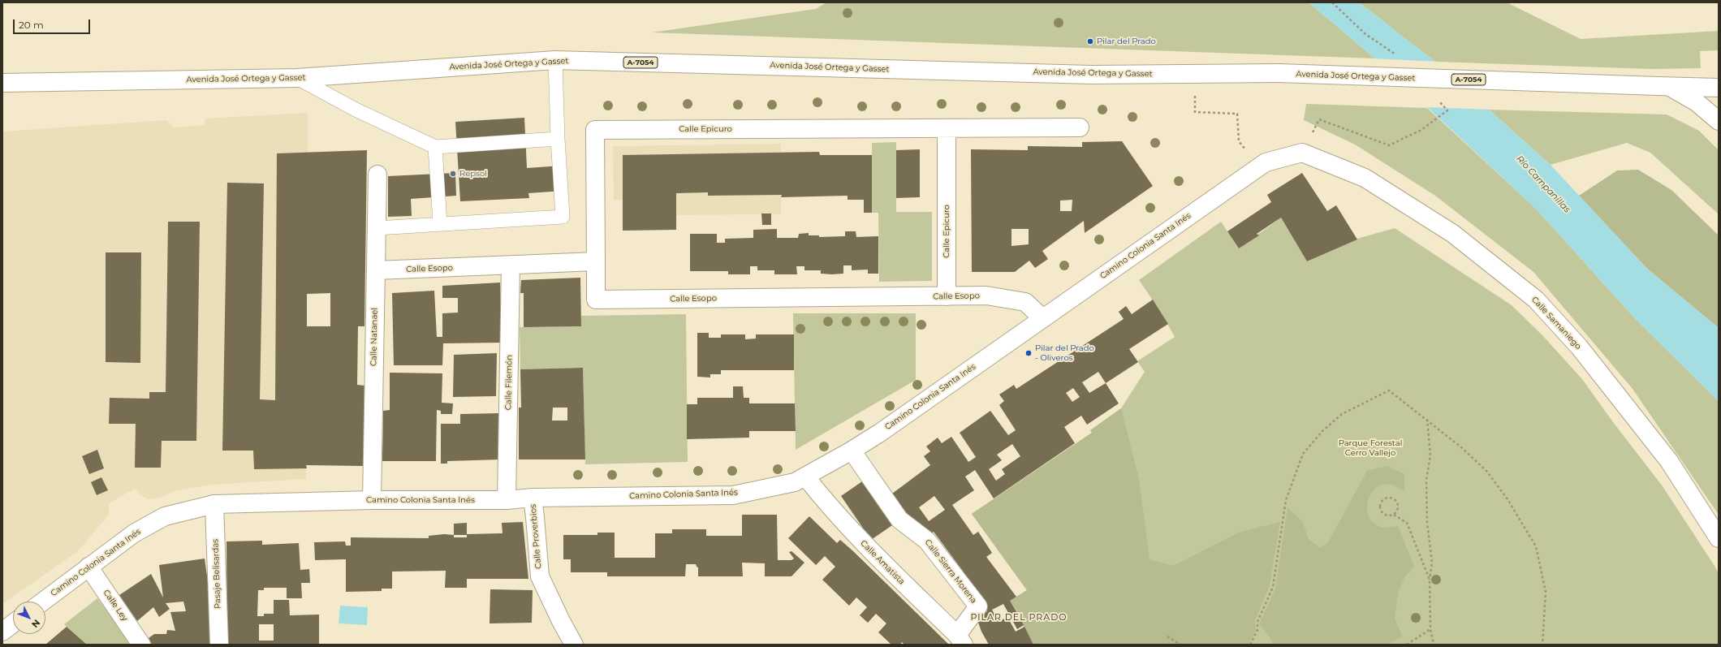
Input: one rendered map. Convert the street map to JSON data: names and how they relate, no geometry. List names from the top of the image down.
{
  "streets": {
    "street": [
      "A-7054",
      "Avenida José Ortega y Gasset",
      "Calle Epicuro",
      "Camino Colonia Santa Inés",
      "Calle Esopo",
      "Calle Samaniego",
      "Calle Natanael",
      "Calle Filemón",
      "Calle Proverbios",
      "Calle Amatista",
      "Calle Sierra Morena",
      "Pasaje Belisardas",
      "Calle Ley"
    ]
  },
  "crossings": [
    ["A-7054", "Avenida José Ortega y Gasset"],
    ["Calle Epicuro", "Calle Esopo"],
    ["Camino Colonia Santa Inés", "Calle Esopo"],
    ["Camino Colonia Santa Inés", "Calle Samaniego"],
    ["Camino Colonia Santa Inés", "Calle Natanael"],
    ["Camino Colonia Santa Inés", "Calle Filemón"],
    ["Camino Colonia Santa Inés", "Calle Proverbios"],
    ["Camino Colonia Santa Inés", "Calle Amatista"],
    ["Camino Colonia Santa Inés", "Calle Sierra Morena"],
    ["Camino Colonia Santa Inés", "Pasaje Belisardas"],
    ["Camino Colonia Santa Inés", "Calle Ley"],
    ["Calle Esopo", "Calle Natanael"],
    ["Calle Esopo", "Calle Filemón"],
    ["Calle Amatista", "Calle Sierra Morena"]
  ],
  "districts": ["PILAR DEL PRADO"],
  "water": ["Río Campanillas"],
  "parks": ["Parque Forestal Cerro Vallejo"],
  "places": ["Pilar del Prado", "Repsol", "Pilar del Prado - Oliveros"],
  "scale_bar": "20 m",
  "north": "bottom right"
}
